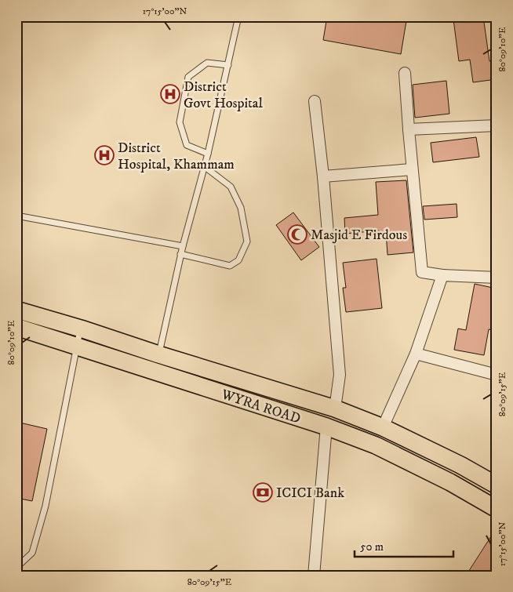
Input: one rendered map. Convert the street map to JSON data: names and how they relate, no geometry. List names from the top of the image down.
{
  "streets": {
    "main road": ["WYRA ROAD"]
  },
  "places": {
    "hospital": ["District Govt Hospital", "District Hospital, Khammam"],
    "mosque": ["Masjid E Firdous"],
    "bank": ["ICICI Bank"]
  },
  "scale_bar": "50 m",
  "coordinates": ["17°15'00\"N", "80°09'10\"E", "80°09'15\"E"]
}
